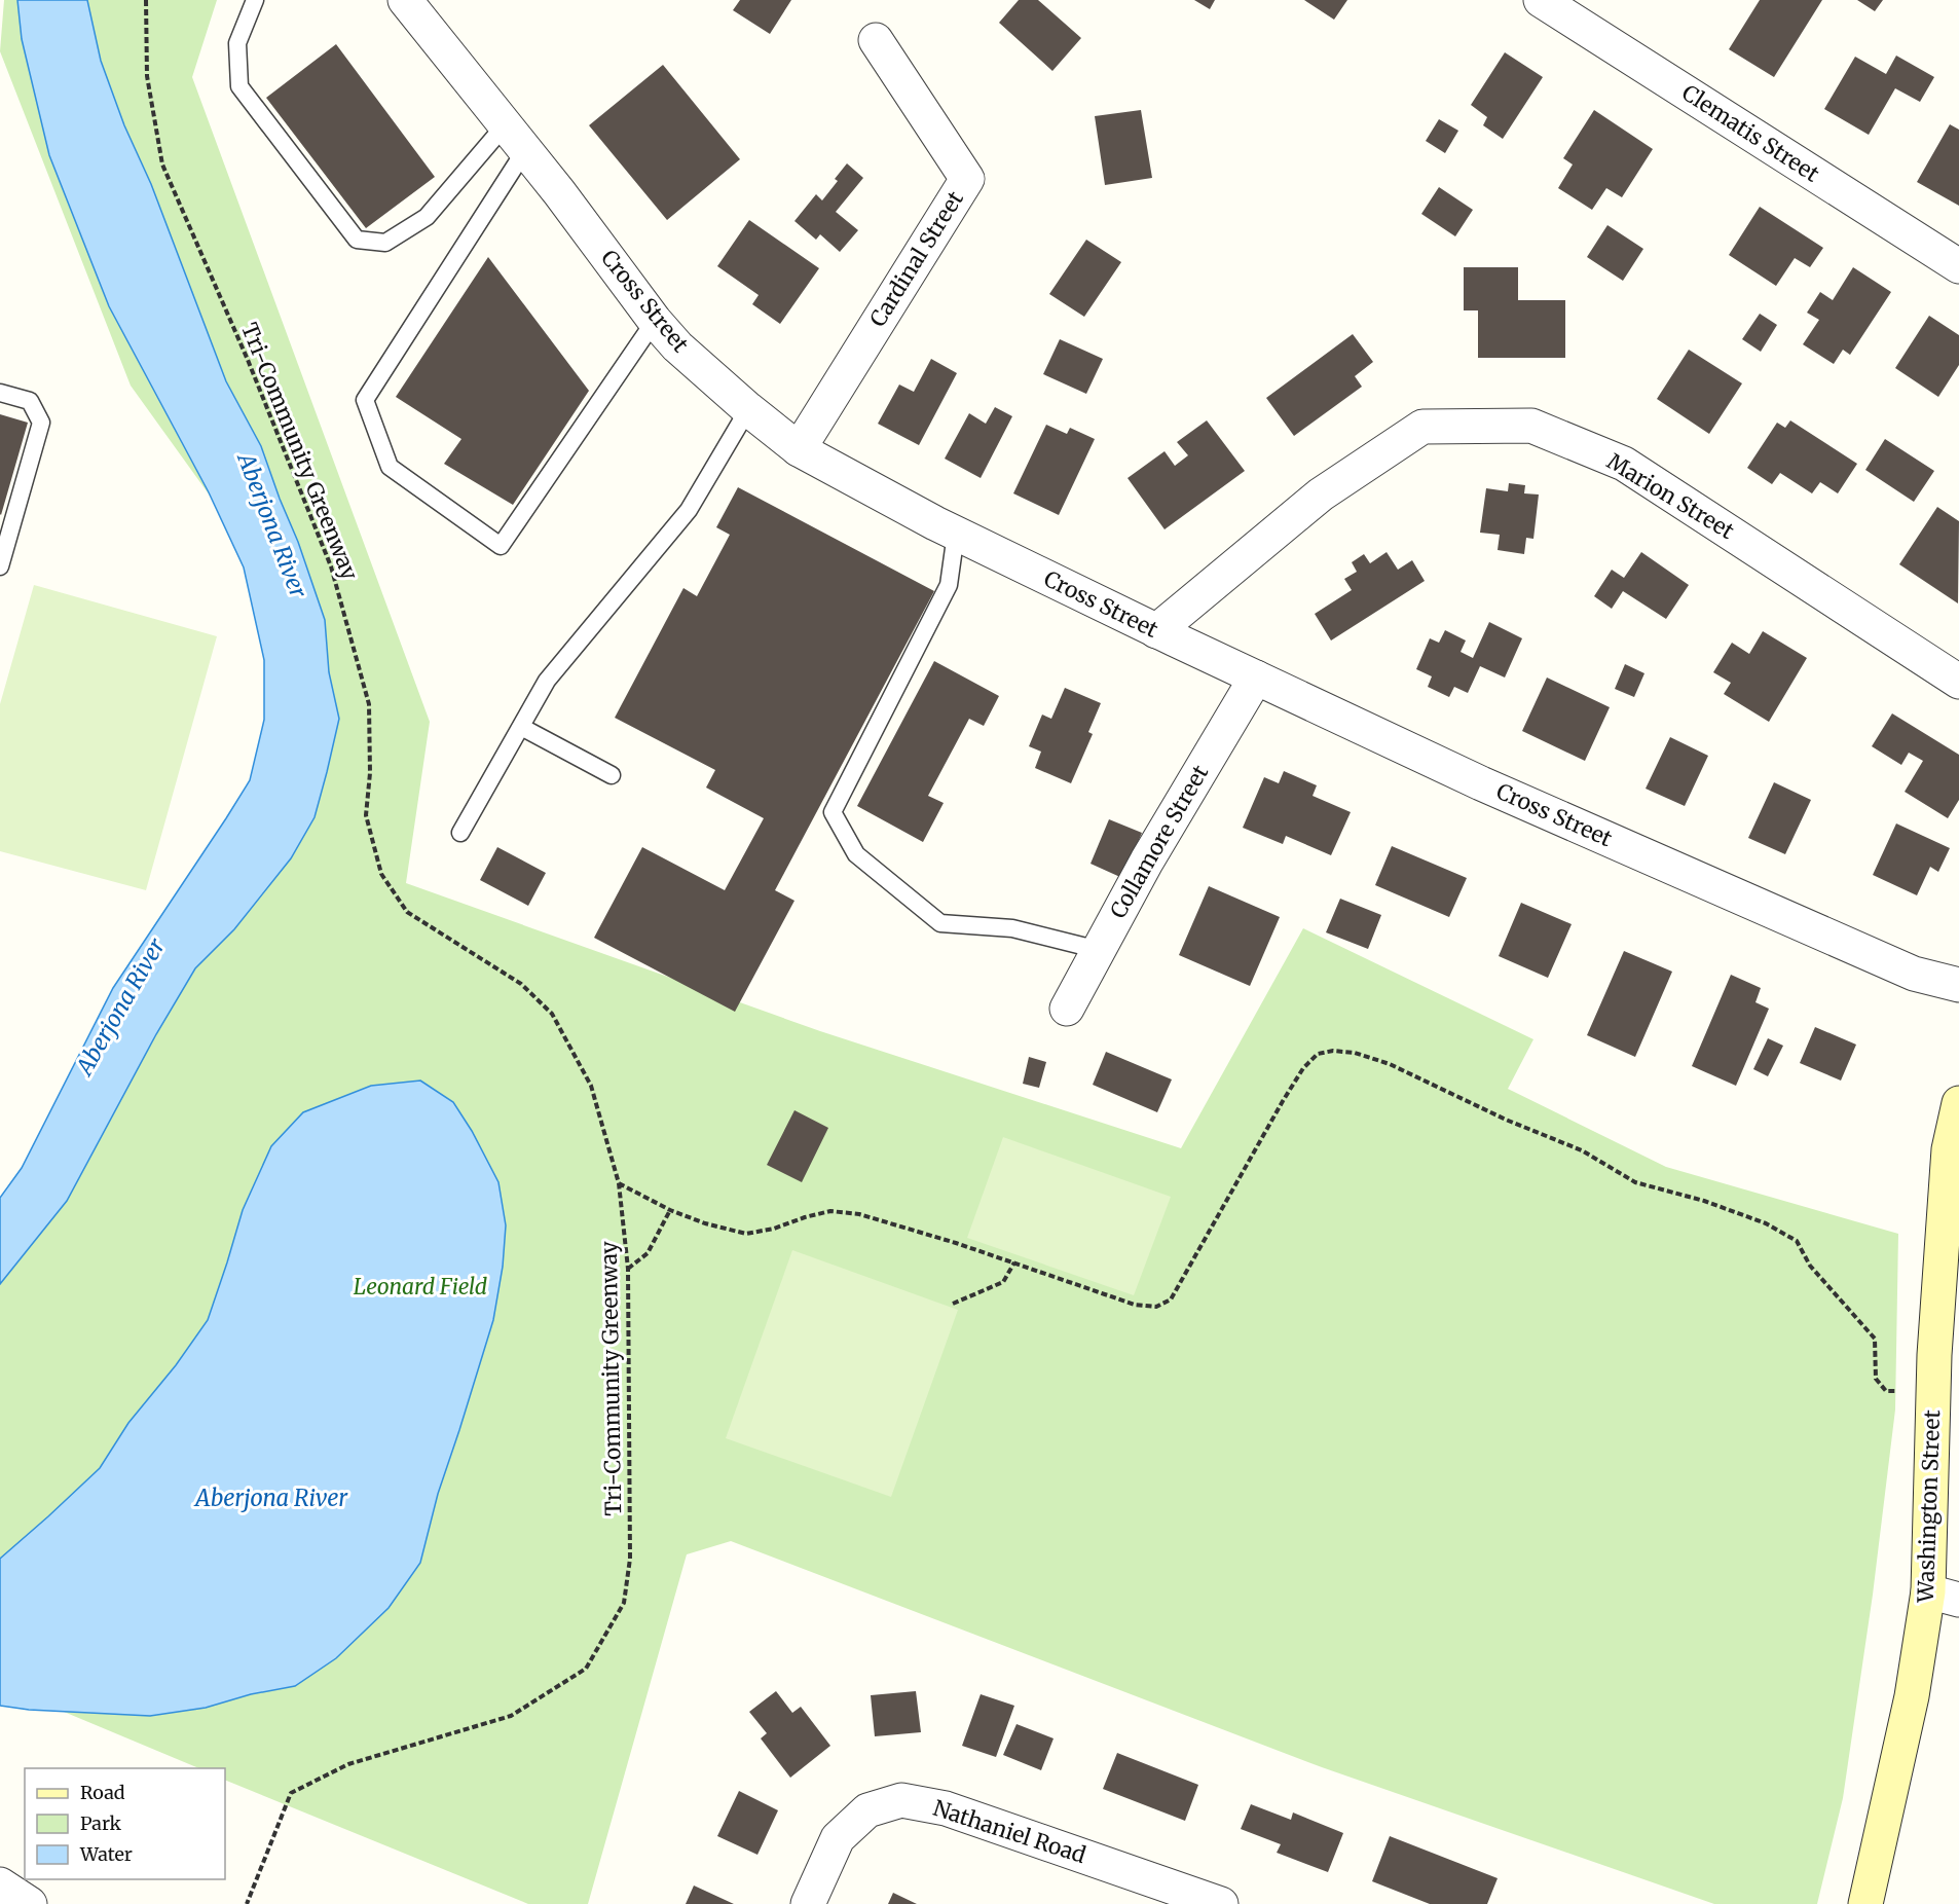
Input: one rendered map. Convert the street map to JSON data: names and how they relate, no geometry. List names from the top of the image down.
{
  "streets": {
    "main road": ["Washington Street"],
    "street": [
      "Clematis Street",
      "Cardinal Street",
      "Cross Street",
      "Marion Street",
      "Collamore Street",
      "Nathaniel Road"
    ],
    "path": ["Tri-Community Greenway"]
  },
  "crossings": [
    ["Cardinal Street", "Cross Street"],
    ["Cross Street", "Marion Street"],
    ["Cross Street", "Collamore Street"]
  ],
  "water": ["Aberjona River"],
  "parks": ["Leonard Field"],
  "legend": ["Road", "Park", "Water"]
}
